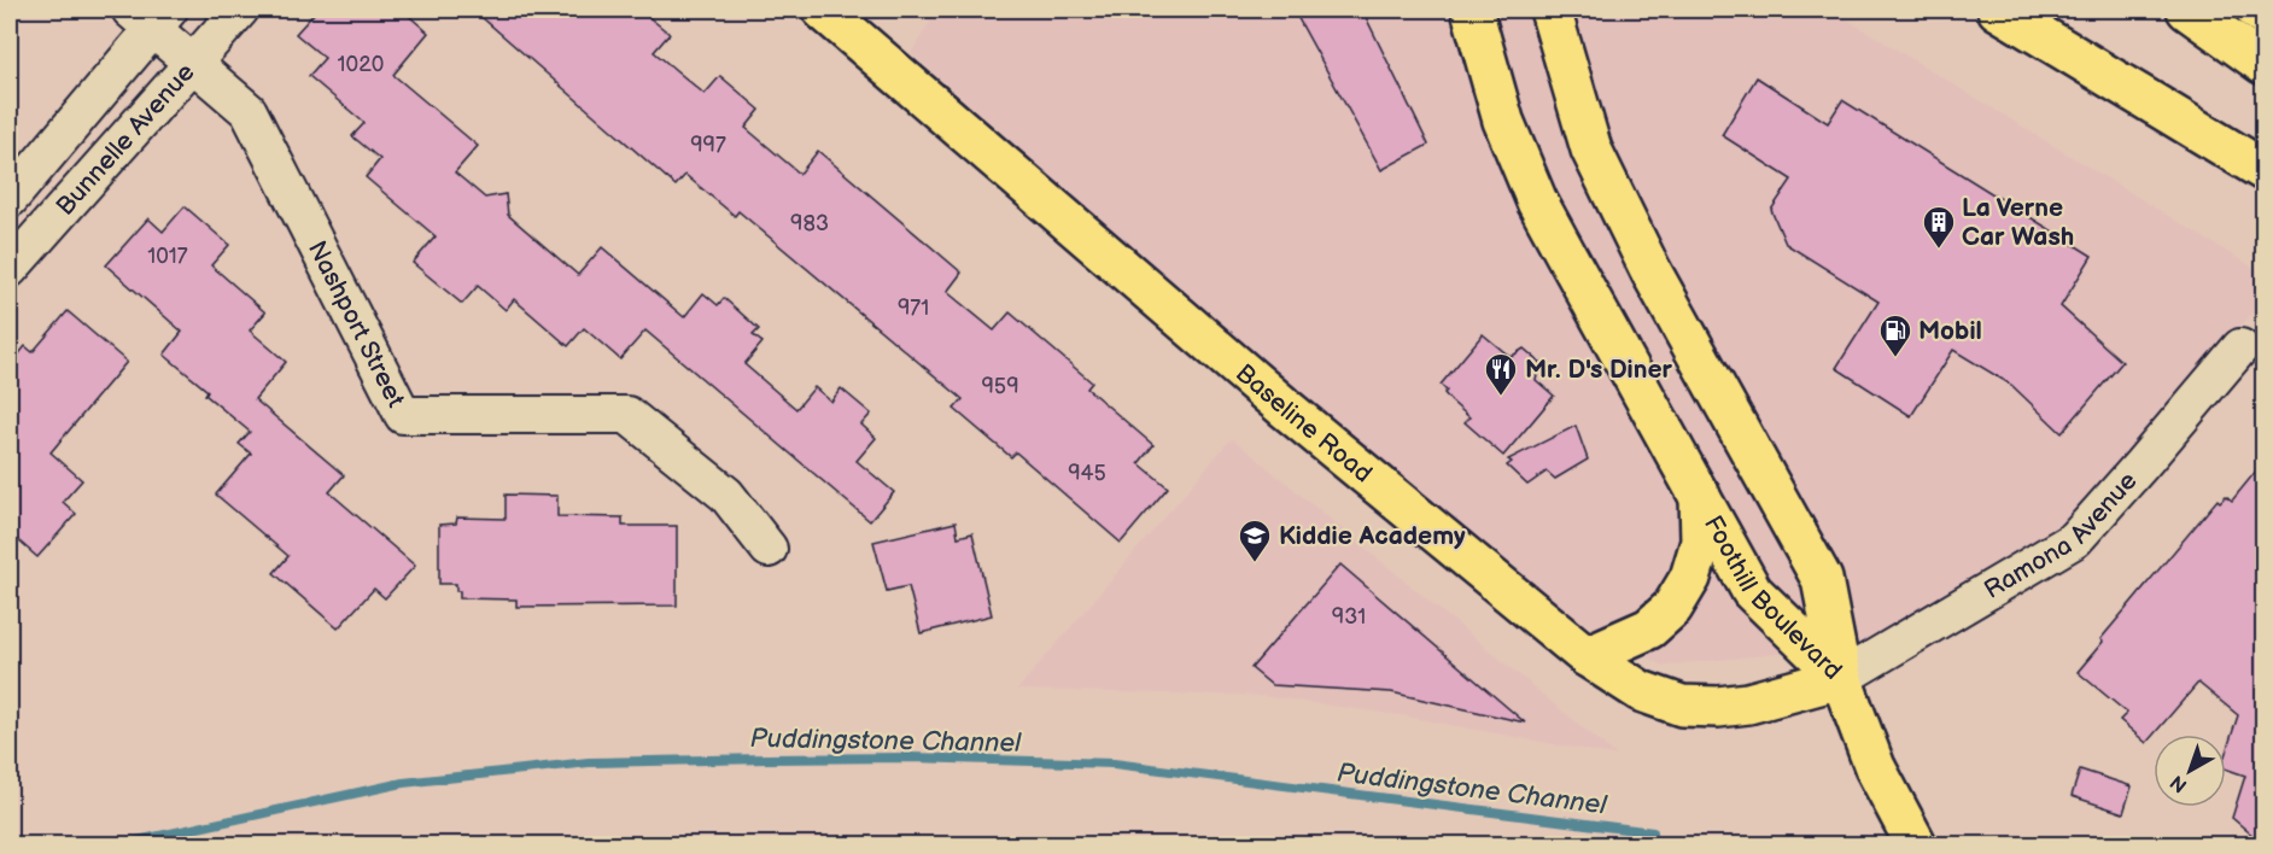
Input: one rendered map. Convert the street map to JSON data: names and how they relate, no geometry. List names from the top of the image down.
{
  "streets": {
    "main road": ["Baseline Road", "Foothill Boulevard"],
    "street": ["Bunnelle Avenue", "Nashport Street", "Ramona Avenue"]
  },
  "crossings": [
    ["Bunnelle Avenue", "Nashport Street"],
    ["Baseline Road", "Ramona Avenue"],
    ["Baseline Road", "Foothill Boulevard"],
    ["Ramona Avenue", "Foothill Boulevard"]
  ],
  "water": ["Puddingstone Channel"],
  "places": {
    "building": ["La Verne Car Wash"],
    "fuel station": ["Mobil"],
    "restaurant": ["Mr. D's Diner"],
    "school or university": ["Kiddie Academy"]
  },
  "house_numbers": [
    "1020",
    "997",
    "983",
    "1017",
    "971",
    "959",
    "945",
    "931"
  ],
  "north": "bottom left"
}
